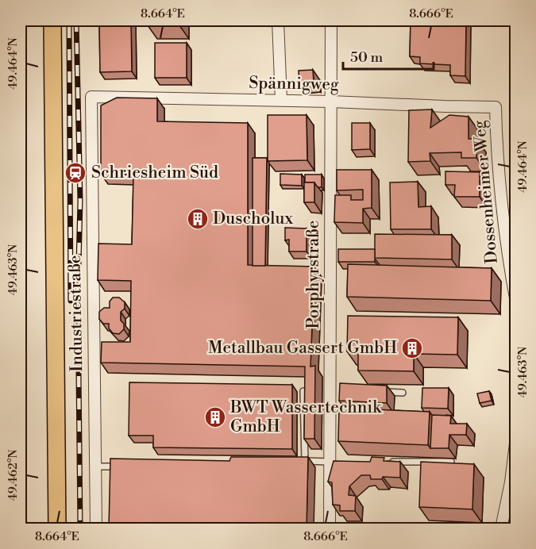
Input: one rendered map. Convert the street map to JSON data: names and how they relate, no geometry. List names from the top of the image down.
{
  "streets": {
    "street": [
      "Spännigweg",
      "Dossenheimer Weg",
      "Porphyrstraße",
      "Industriestraße"
    ]
  },
  "crossings": [
    ["Spännigweg", "Dossenheimer Weg"],
    ["Spännigweg", "Porphyrstraße"],
    ["Spännigweg", "Industriestraße"]
  ],
  "places": {
    "station": ["Schriesheim Süd"],
    "building": ["Duscholux", "Metallbau Gassert GmbH", "BWT Wassertechnik GmbH"]
  },
  "scale_bar": "50 m",
  "coordinates": [
    "8.664°E",
    "8.666°E",
    "49.464°N",
    "49.463°N",
    "49.462°N"
  ]
}
